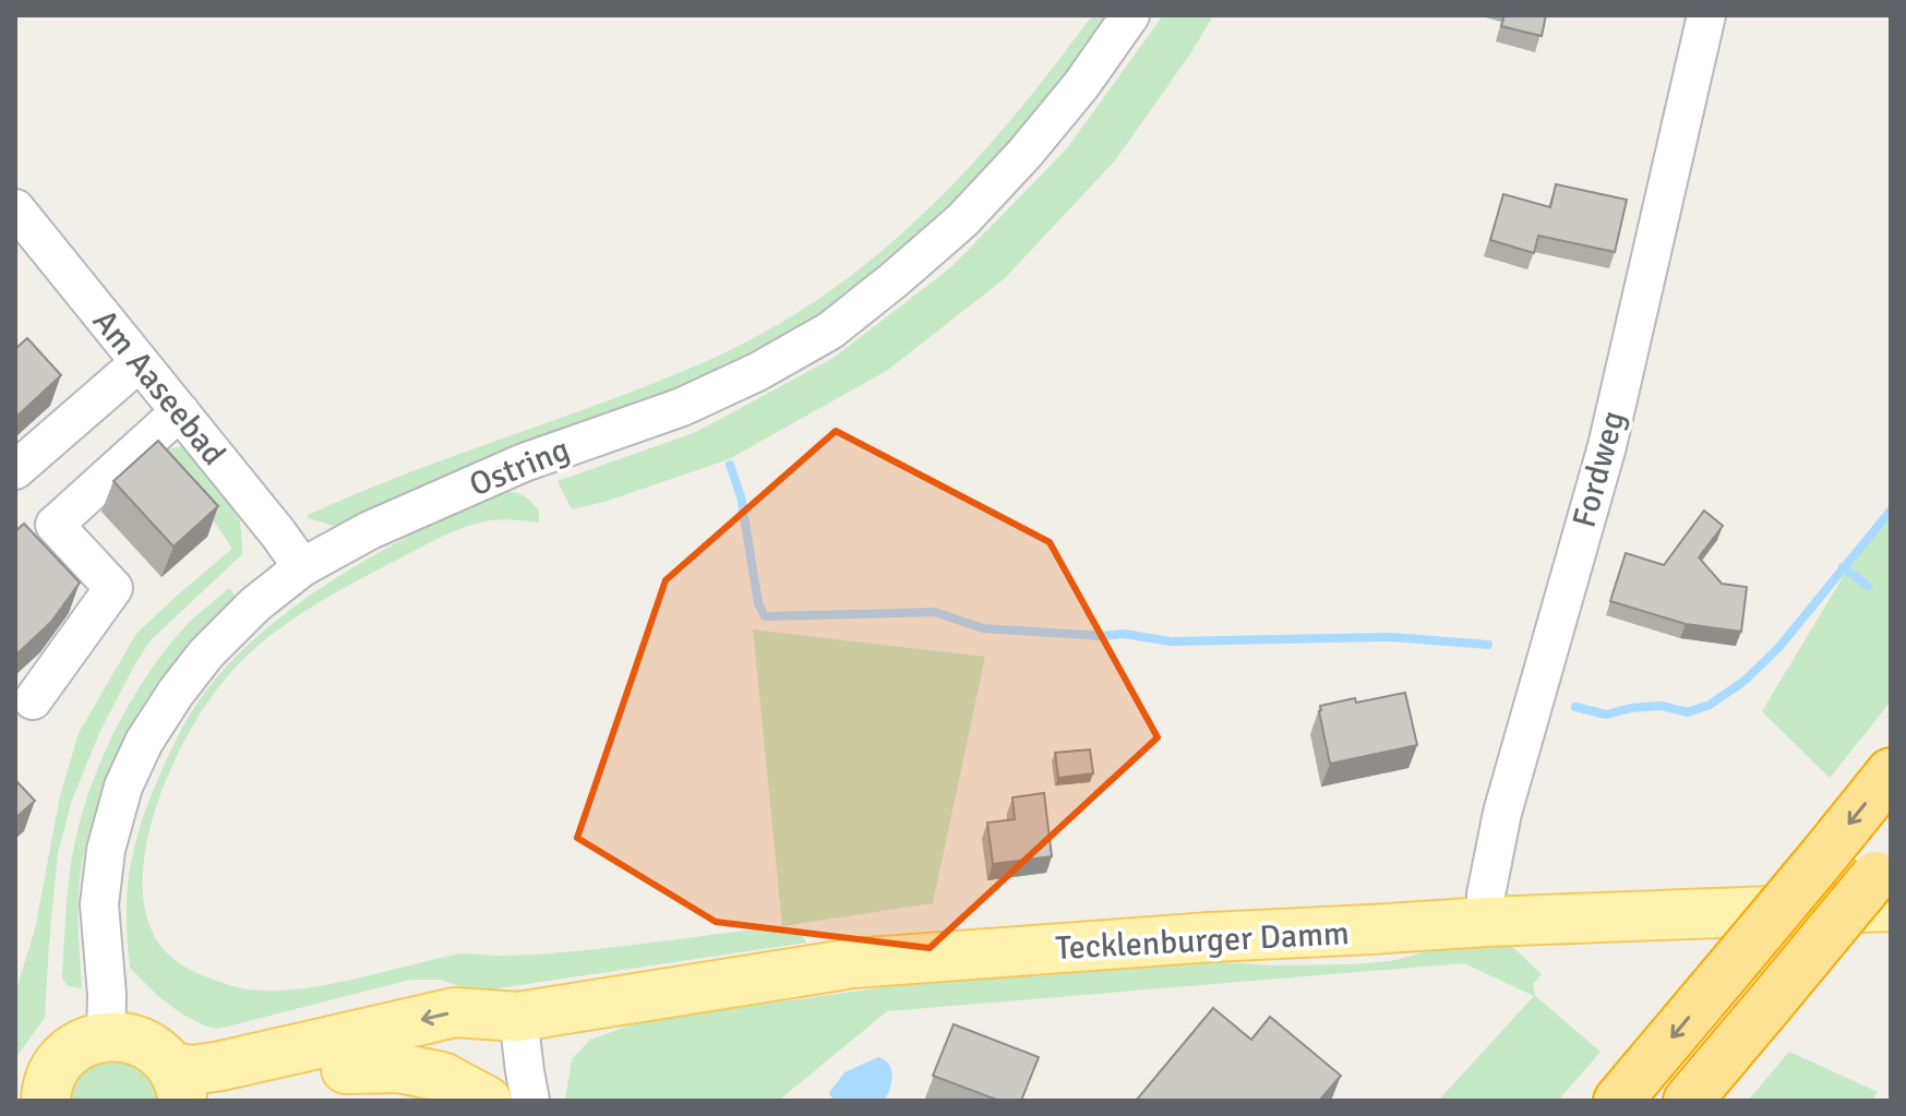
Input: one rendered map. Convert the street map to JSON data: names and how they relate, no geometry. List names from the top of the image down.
{
  "streets": {
    "main road": ["Tecklenburger Damm"],
    "street": ["Am Aaseebad", "Ostring", "Fordweg"]
  },
  "crossings": [
    ["Am Aaseebad", "Ostring"],
    ["Fordweg", "Tecklenburger Damm"]
  ]
}
